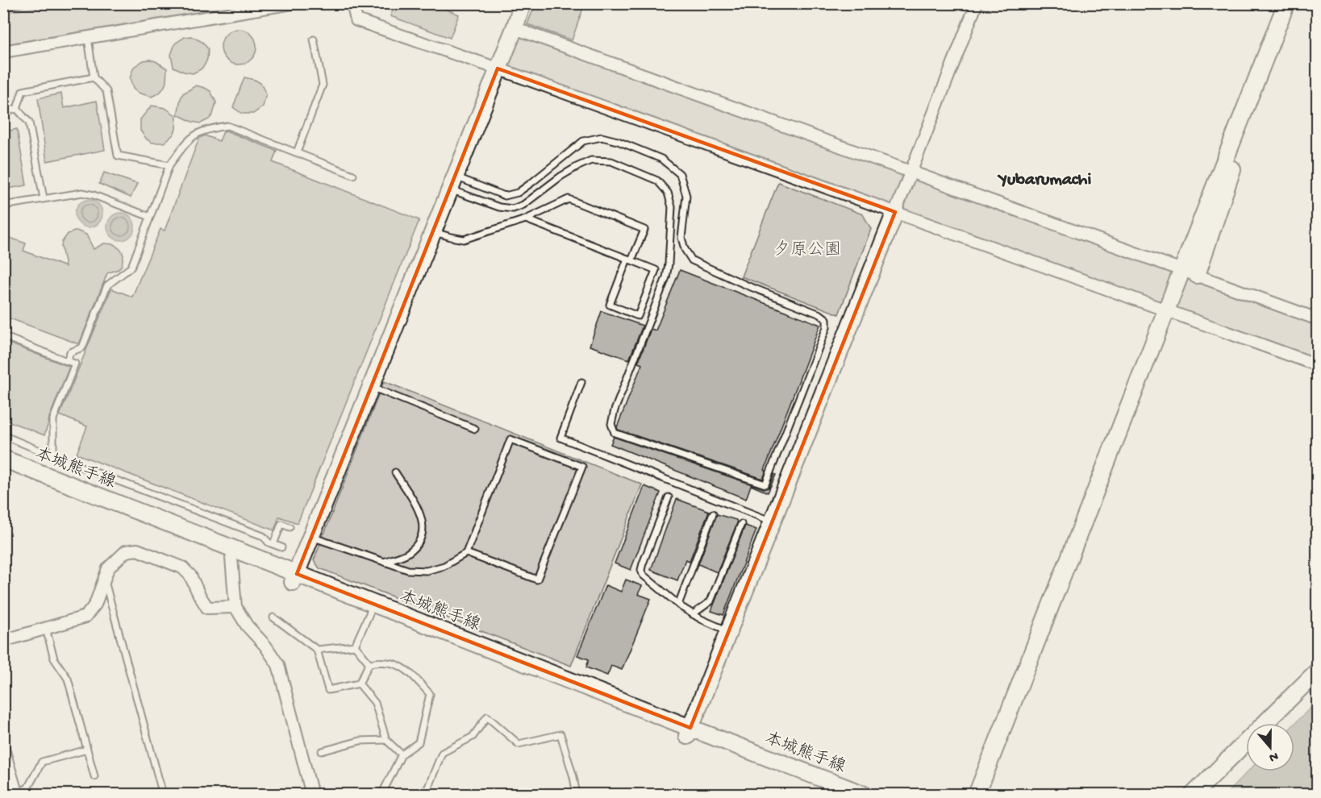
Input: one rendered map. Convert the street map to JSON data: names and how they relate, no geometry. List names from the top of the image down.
{
  "streets": {
    "street": ["本城熊手線"]
  },
  "districts": ["Yubarumachi"],
  "parks": ["夕原公園"],
  "north": "bottom"
}
